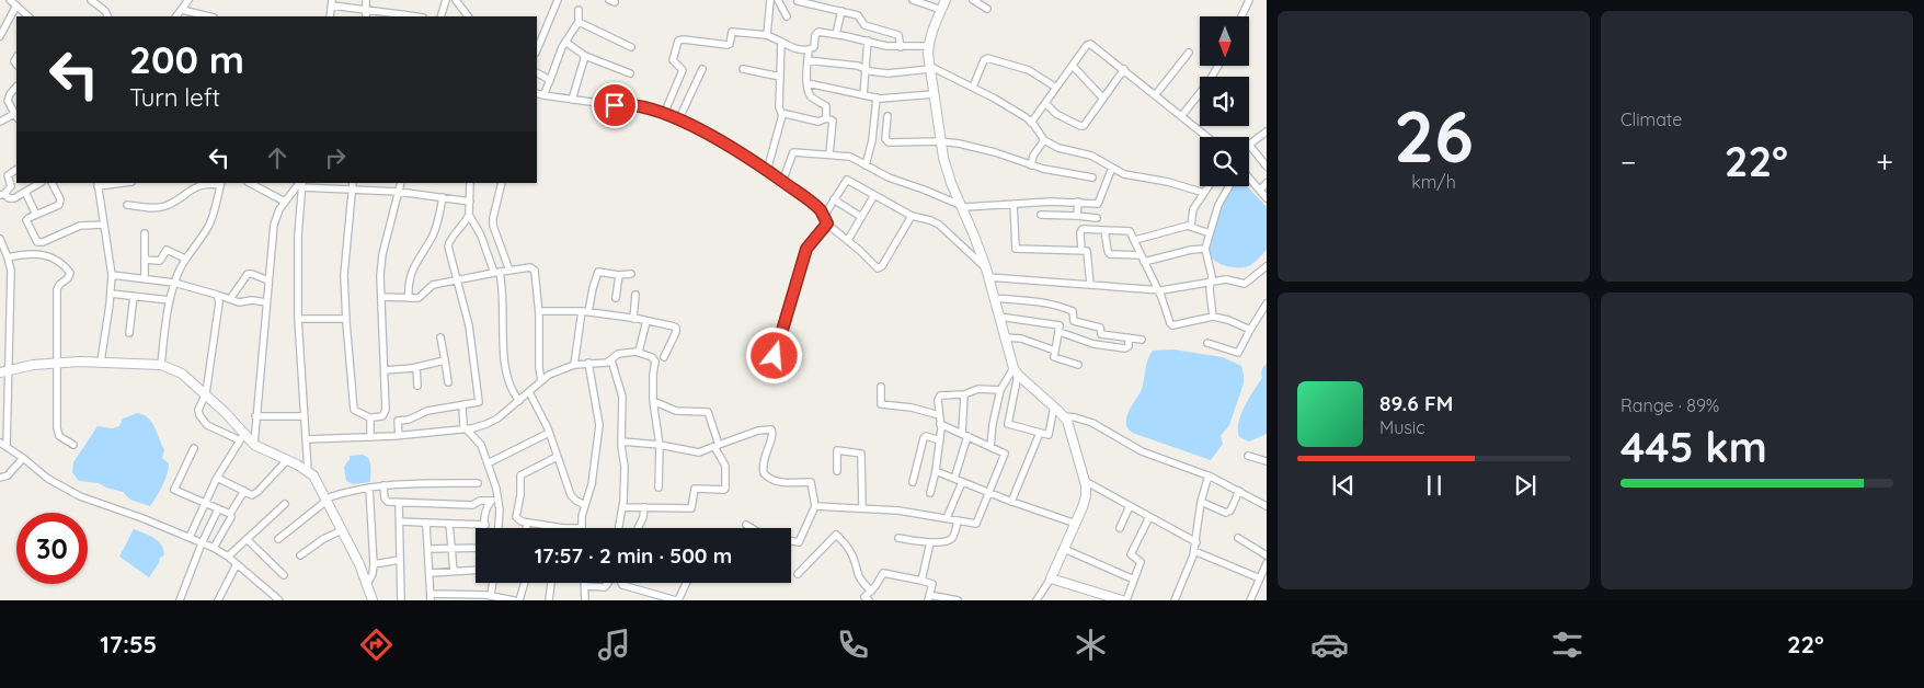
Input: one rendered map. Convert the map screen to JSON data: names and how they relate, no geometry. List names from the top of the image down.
{
  "north": "bottom",
  "page": {
    "tile": [
      ["26", "km/h"],
      "Climate",
      ["Range · 89%", "445 km"]
    ],
    "turn": ["200 m", "Turn left"],
    "heat": ["−", "22°", "+"],
    "song": ["89.6 FM", "Music"],
    "limit": "30",
    "trip": "17:57 · 2 min · 500 m",
    "tabs": ["17:55", "22°"]
  }
}
